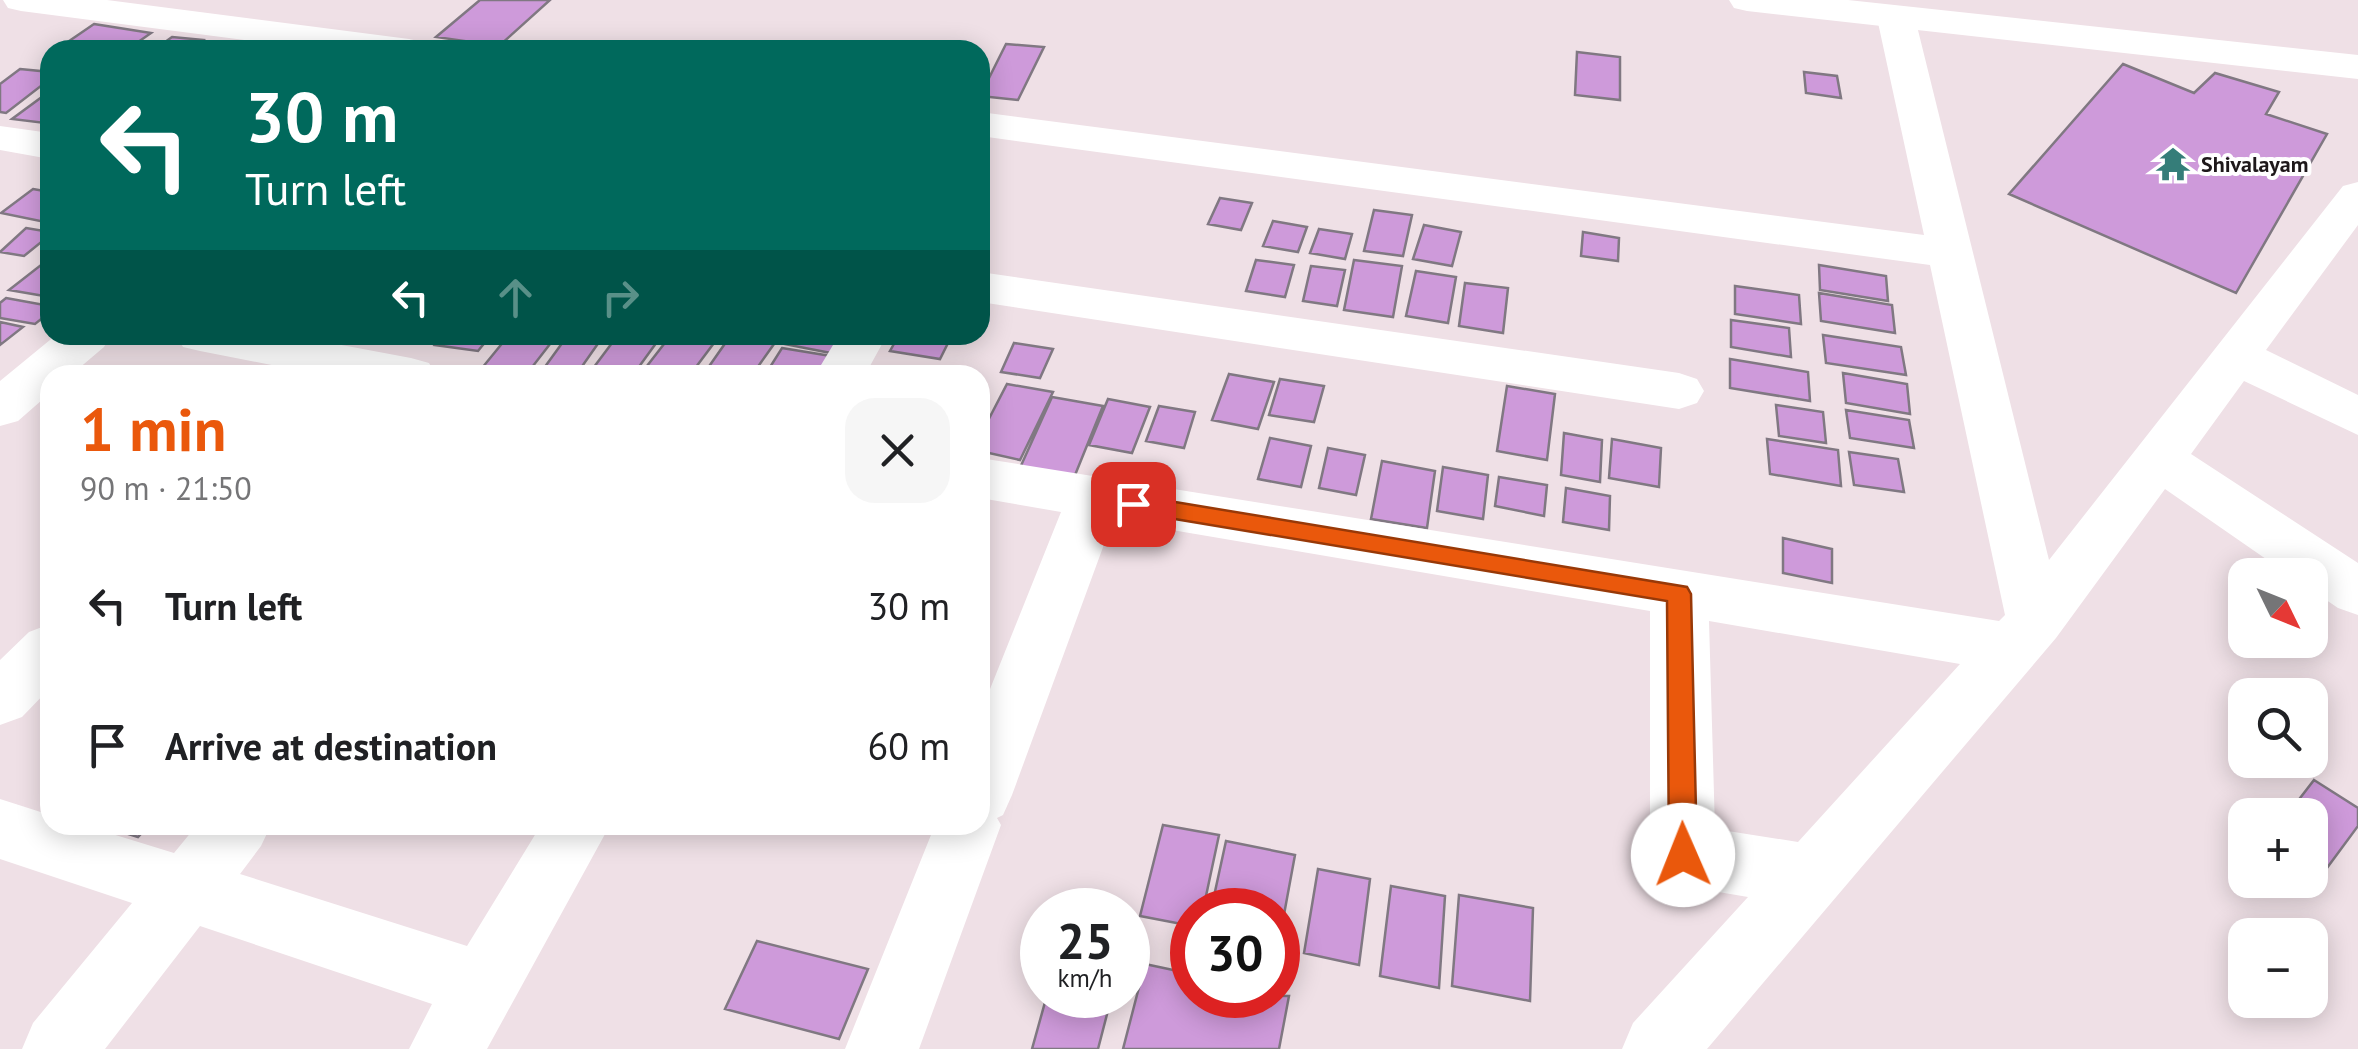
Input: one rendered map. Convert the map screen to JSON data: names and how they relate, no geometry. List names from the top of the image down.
{
  "places": {
    "temple": ["Shivalayam"]
  },
  "north": "bottom right",
  "page": {
    "turn": ["30 m", "Turn left"],
    "heading": ["1 min", "90 m · 21:50"],
    "list": [
      {
        "name": "Turn left",
        "value": "30 m"
      },
      {
        "name": "Arrive at destination",
        "value": "60 m"
      }
    ],
    "map_buttons": ["+", "−"],
    "speed": "25 km/h",
    "limit": "30"
  }
}
